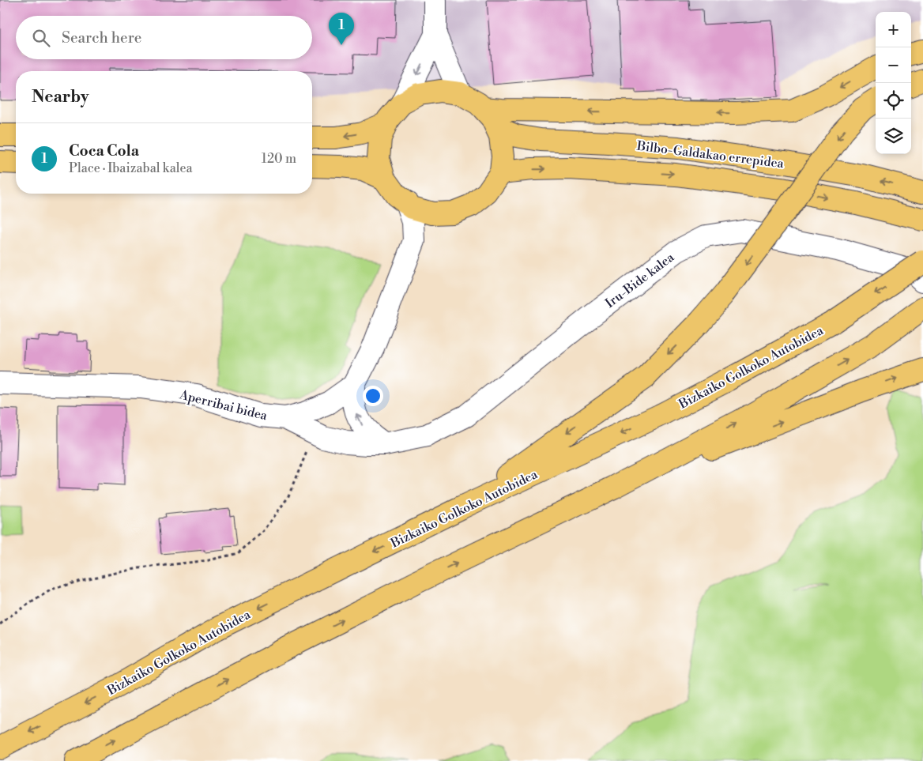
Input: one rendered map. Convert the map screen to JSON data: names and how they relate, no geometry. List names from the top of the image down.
{
  "streets": {
    "highway": ["Bilbo-Galdakao errepidea", "Bizkaiko Golkoko Autobidea"],
    "street": ["Iru-Bide kalea", "Aperribai bidea"]
  },
  "crossings": [
    ["Iru-Bide kalea", "Aperribai bidea"]
  ],
  "page": {
    "map_buttons": ["+", "−"],
    "pins": "1",
    "search": "Search here",
    "heading": "Nearby",
    "list": [
      {
        "mark": "1",
        "name": "Coca Cola",
        "note": "Place · Ibaizabal kalea",
        "value": "120 m"
      }
    ]
  }
}
